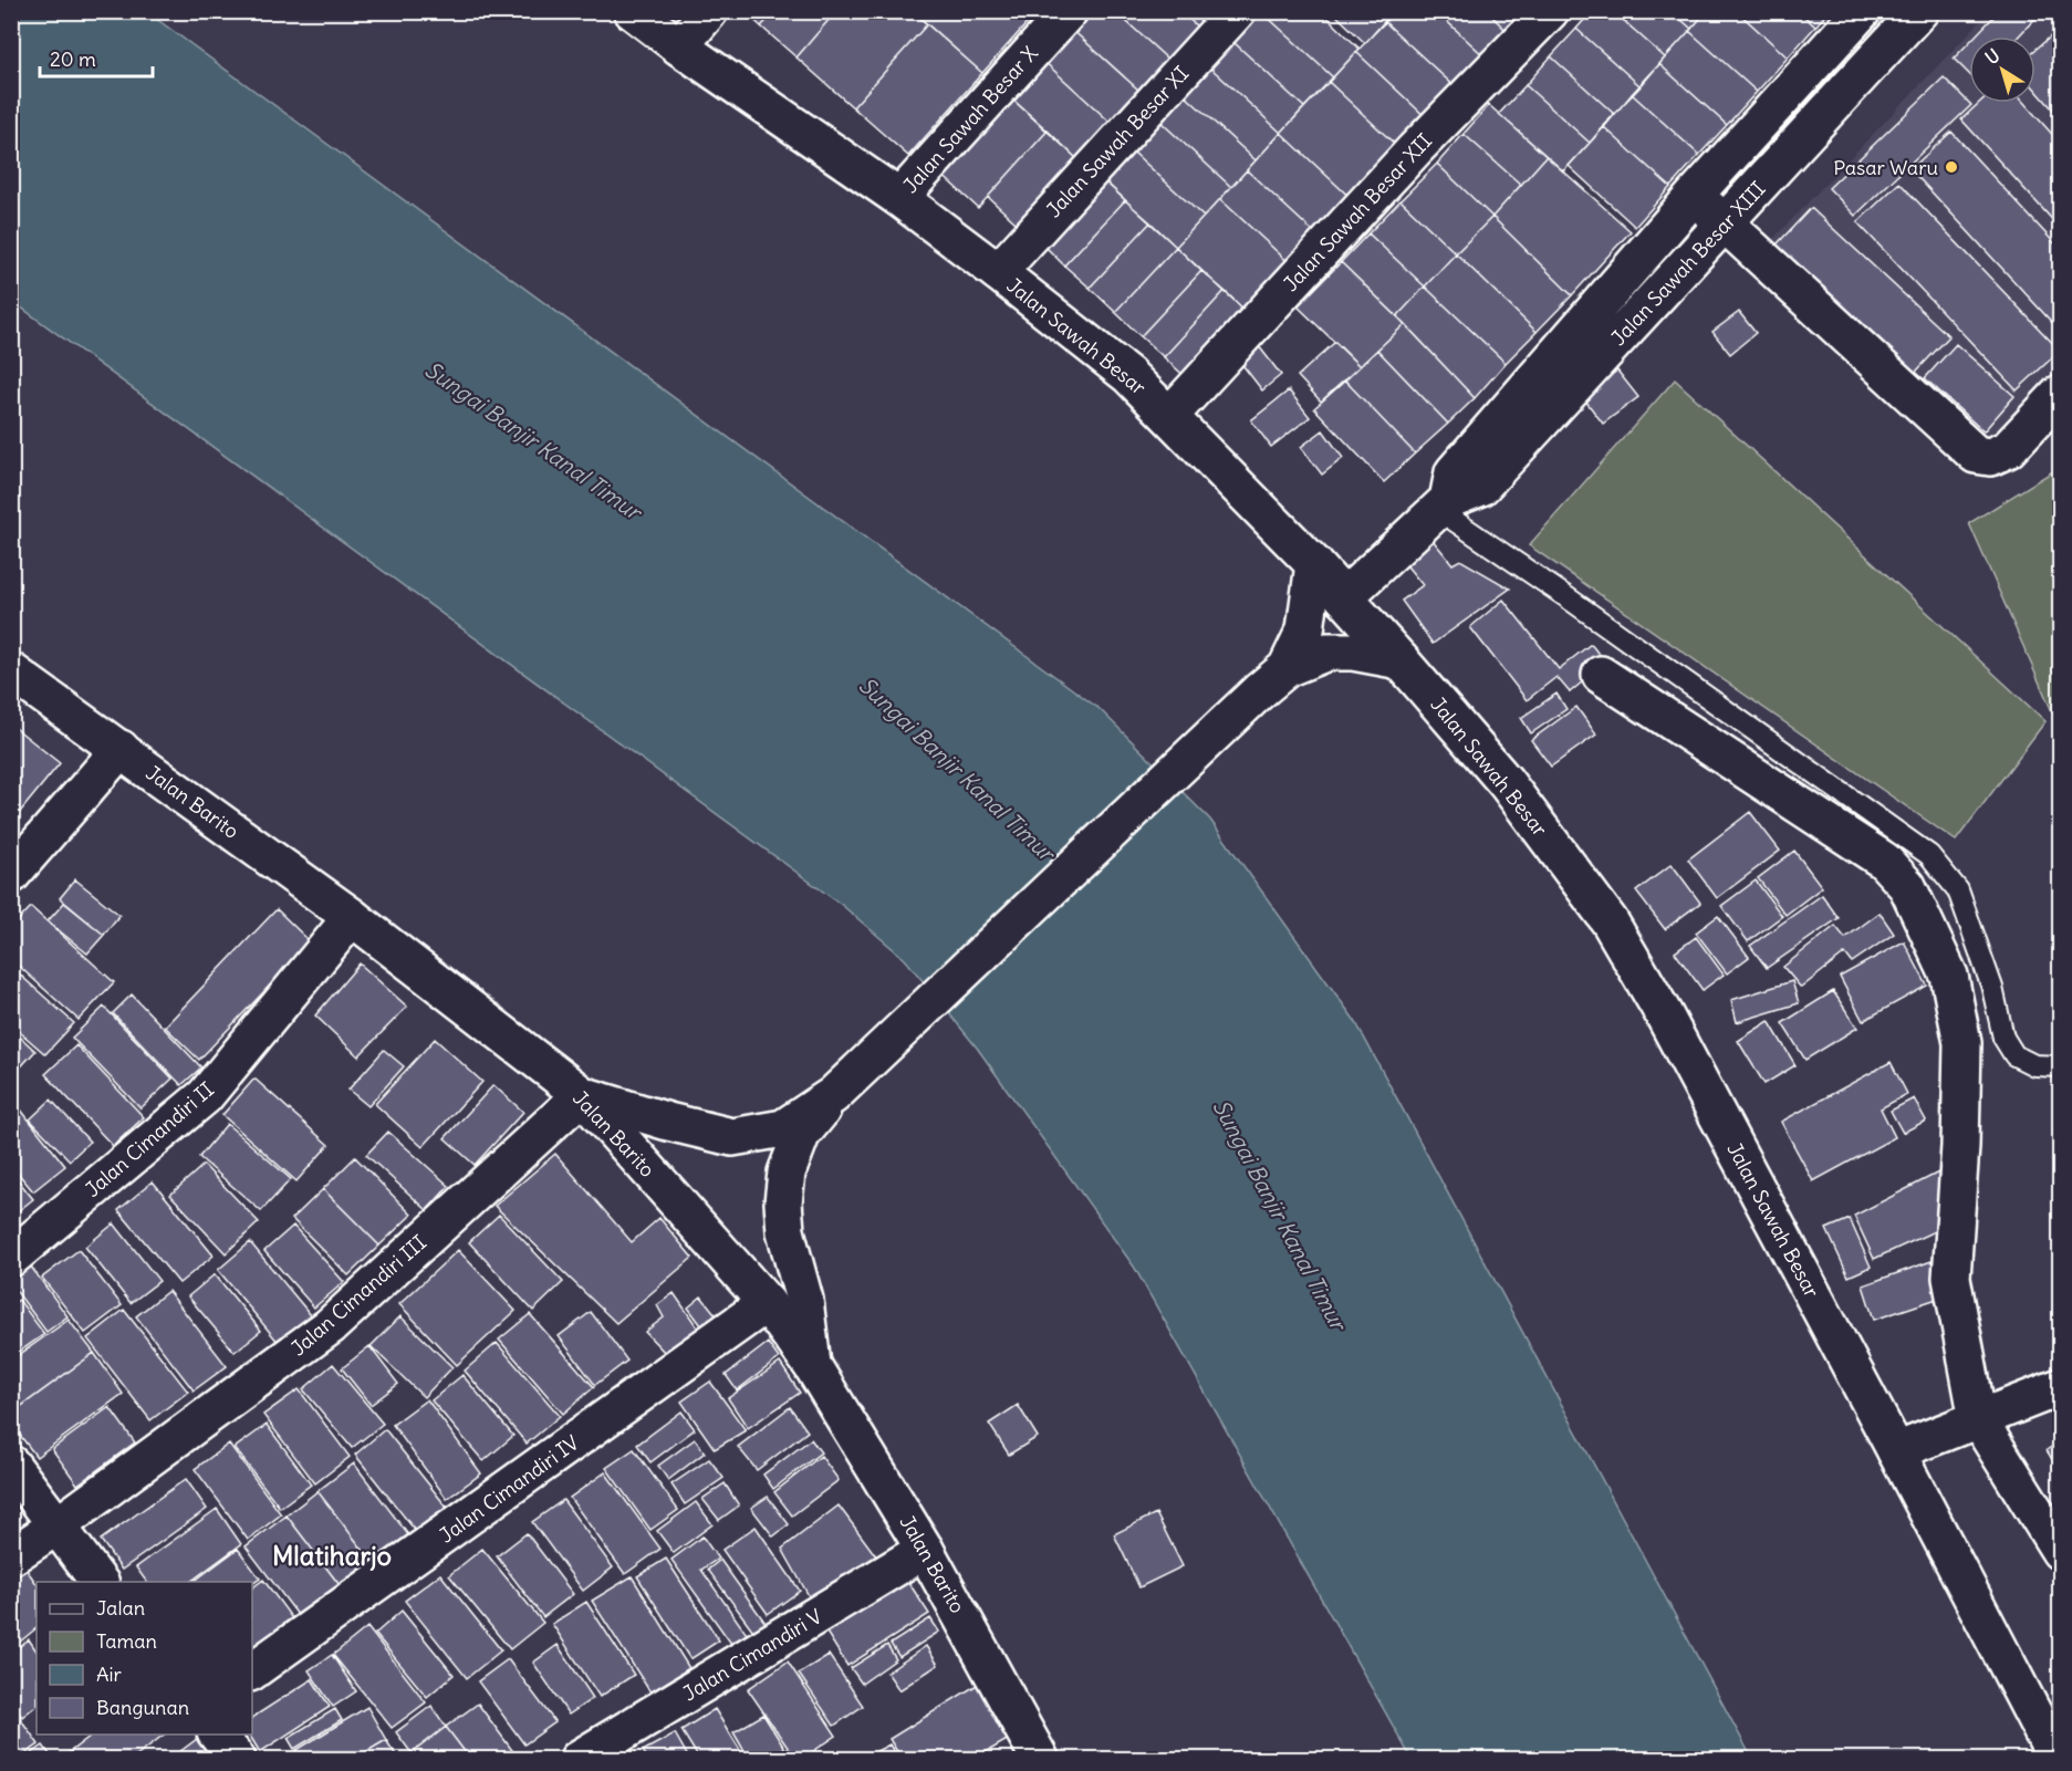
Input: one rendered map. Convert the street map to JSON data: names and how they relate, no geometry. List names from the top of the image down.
{
  "streets": {
    "street": [
      "Jalan Sawah Besar X",
      "Jalan Sawah Besar XI",
      "Jalan Sawah Besar XII",
      "Jalan Sawah Besar XIII",
      "Jalan Sawah Besar",
      "Jalan Barito",
      "Jalan Cimandiri II",
      "Jalan Cimandiri III",
      "Jalan Cimandiri IV",
      "Jalan Cimandiri V"
    ]
  },
  "crossings": [
    ["Jalan Sawah Besar X", "Jalan Sawah Besar"],
    ["Jalan Sawah Besar XI", "Jalan Sawah Besar"],
    ["Jalan Sawah Besar XII", "Jalan Sawah Besar"],
    ["Jalan Sawah Besar XIII", "Jalan Sawah Besar"],
    ["Jalan Barito", "Jalan Cimandiri II"],
    ["Jalan Barito", "Jalan Cimandiri III"],
    ["Jalan Barito", "Jalan Cimandiri IV"],
    ["Jalan Barito", "Jalan Cimandiri V"]
  ],
  "districts": ["Mlatiharjo"],
  "water": ["Sungai Banjir Kanal Timur"],
  "places": ["Pasar Waru"],
  "legend": [
    "Jalan",
    "Taman",
    "Air",
    "Bangunan"
  ],
  "scale_bar": "20 m",
  "north": "top left"
}
